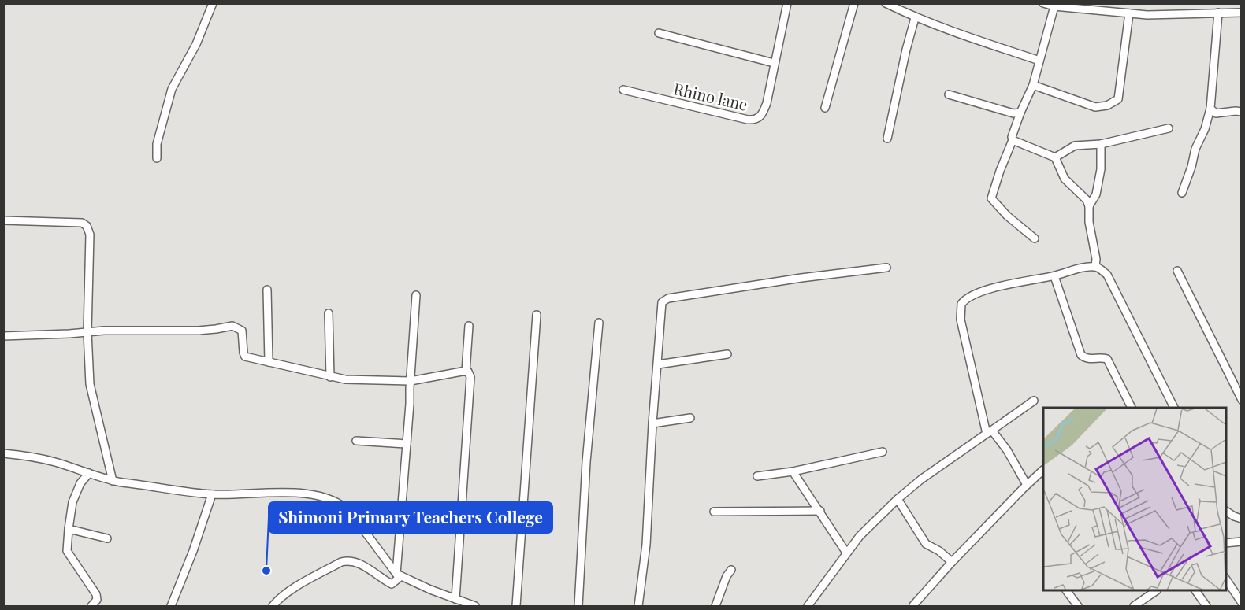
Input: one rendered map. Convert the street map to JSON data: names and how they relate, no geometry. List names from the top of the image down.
{
  "streets": {
    "street": ["Rhino lane"]
  },
  "places": ["Shimoni Primary Teachers College"]
}
